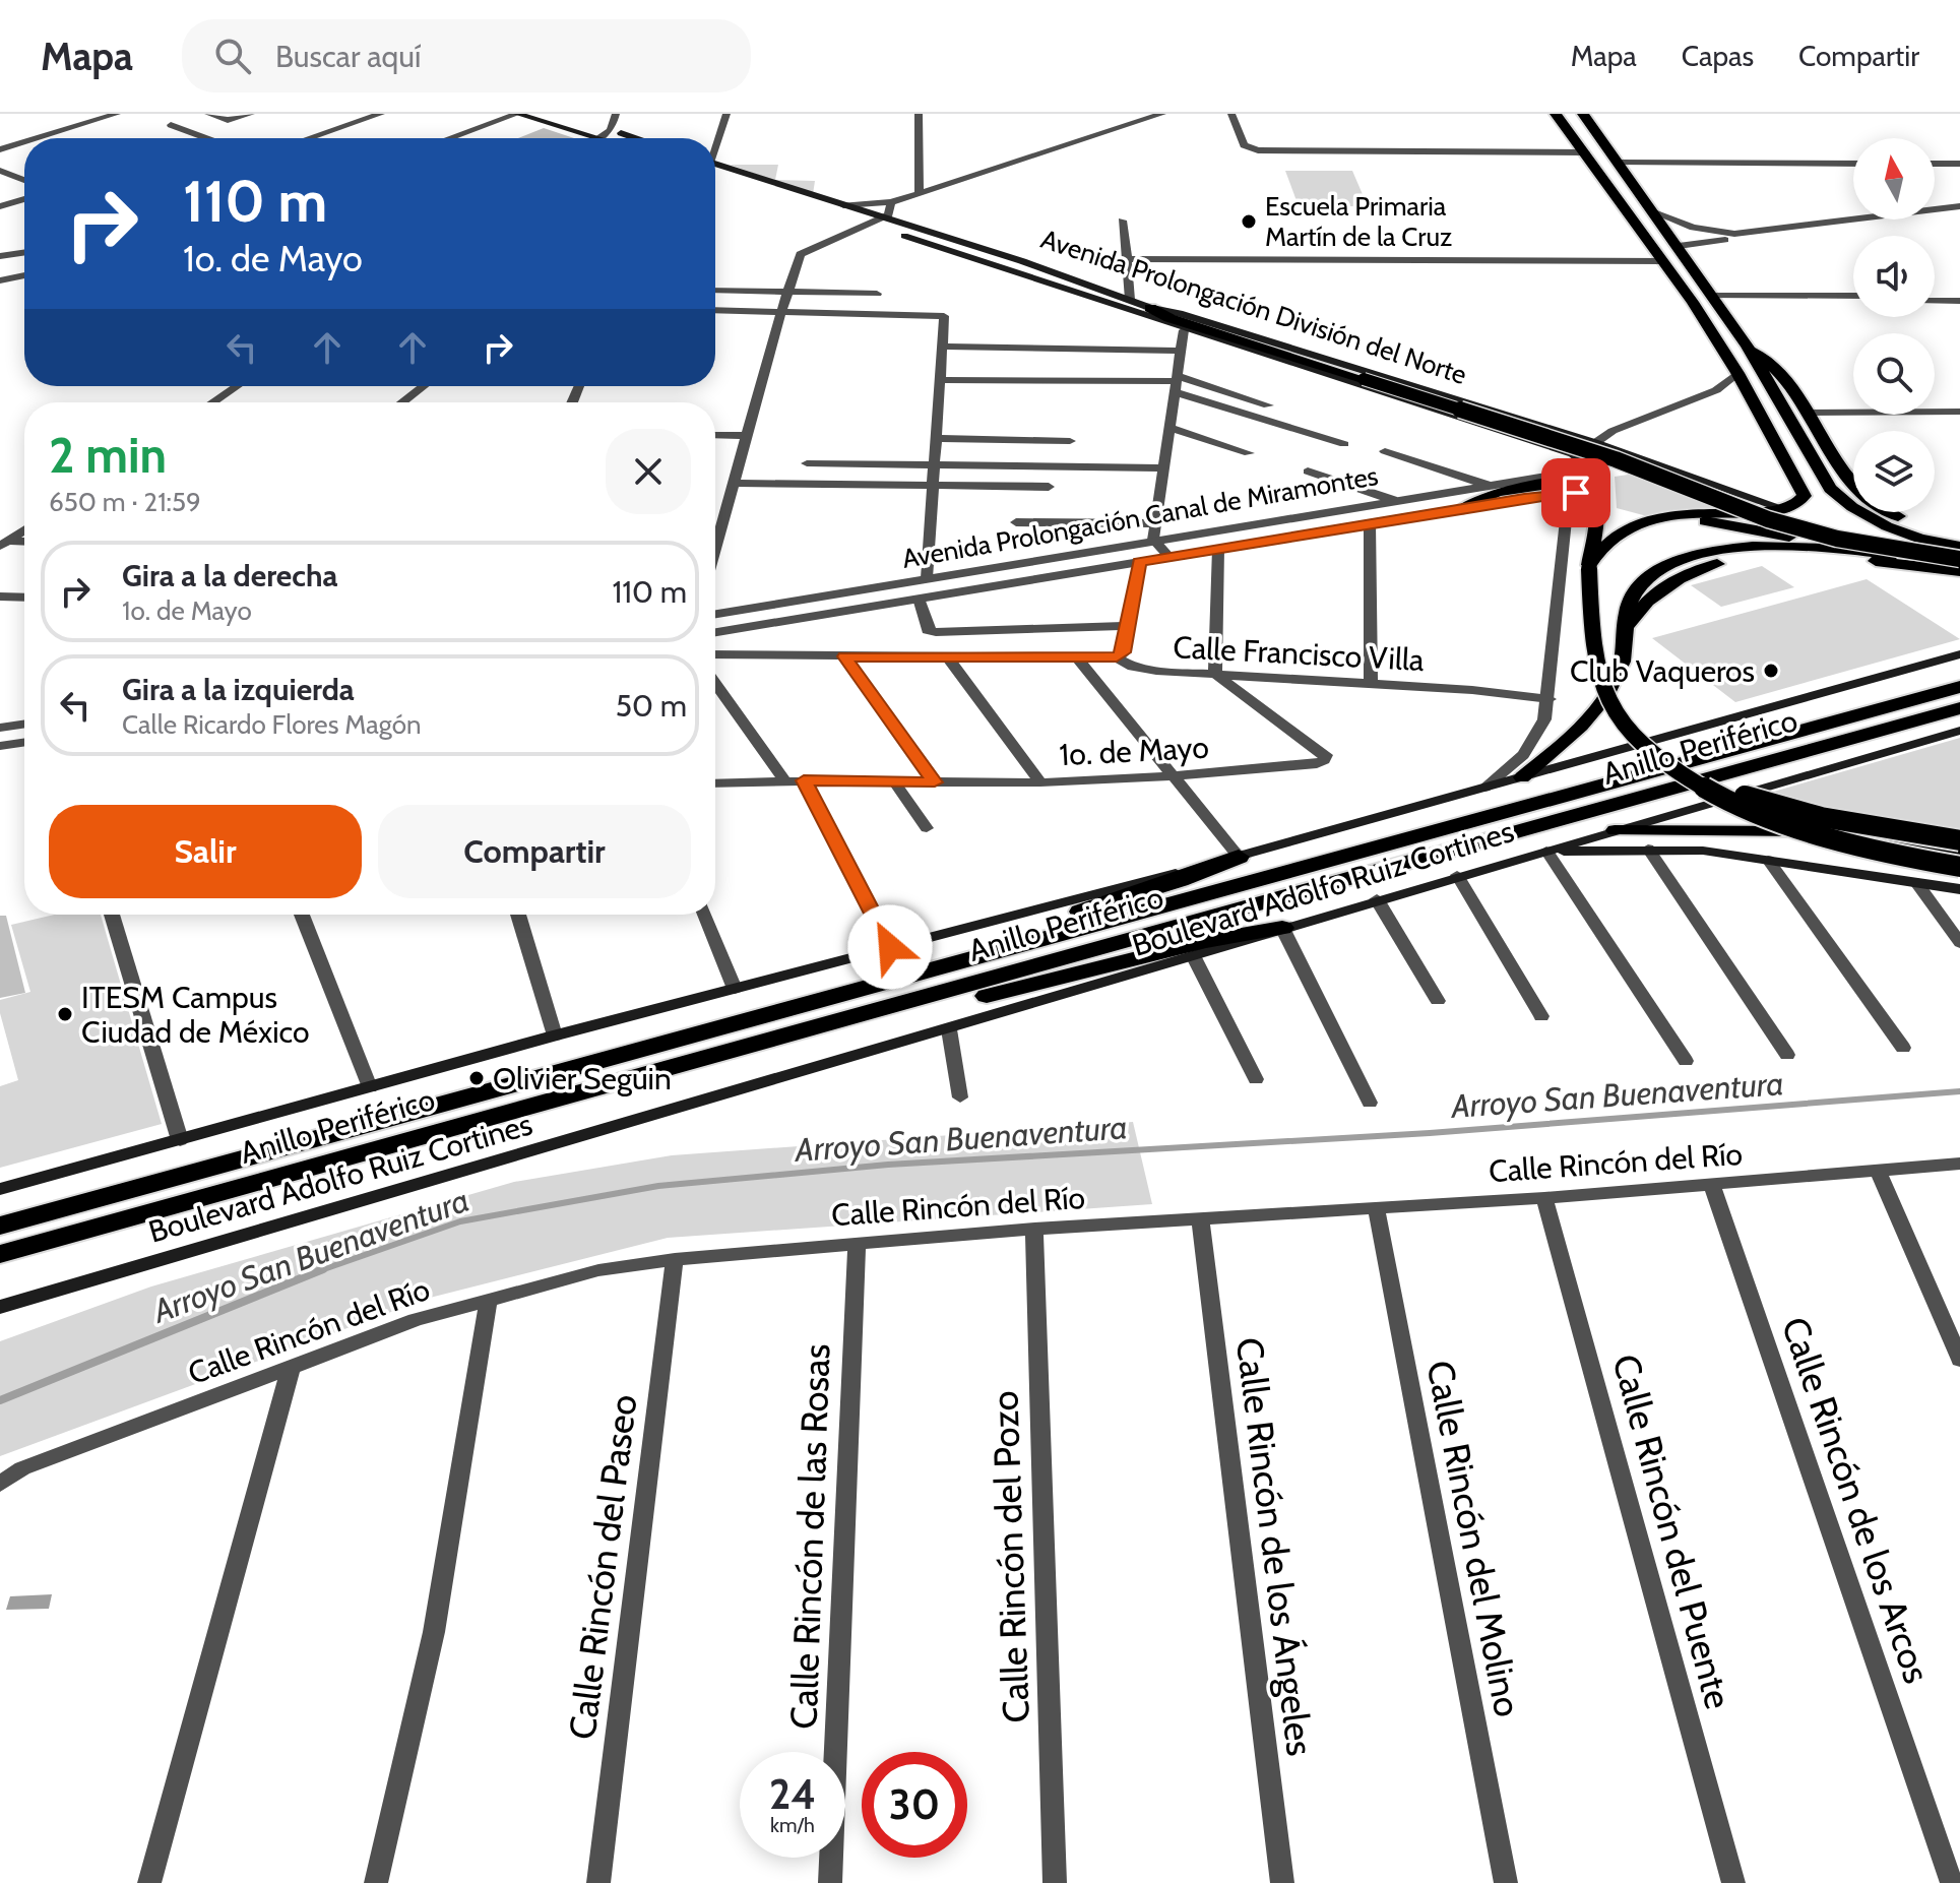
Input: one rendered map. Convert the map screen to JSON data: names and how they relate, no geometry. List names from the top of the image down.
{
  "streets": {
    "highway": ["Anillo Periférico"],
    "main road": ["Avenida Prolongación División del Norte", "Boulevard Adolfo Ruiz Cortines"],
    "street": [
      "Avenida Prolongación Canal de Miramontes",
      "Calle Francisco Villa",
      "1o. de Mayo",
      "Calle Rincón del Río",
      "Calle Rincón de los Arcos",
      "Calle Rincón del Puente",
      "Calle Rincón de las Rosas",
      "Calle Rincón del Molino",
      "Calle Rincón de los Ángeles",
      "Calle Rincón del Pozo",
      "Calle Rincón del Paseo"
    ]
  },
  "crossings": [
    ["Avenida Prolongación División del Norte", "Avenida Prolongación Canal de Miramontes"],
    ["Calle Francisco Villa", "1o. de Mayo"],
    ["Calle Rincón del Río", "Calle Rincón de los Arcos"],
    ["Calle Rincón del Río", "Calle Rincón del Puente"],
    ["Calle Rincón del Río", "Calle Rincón de las Rosas"],
    ["Calle Rincón del Río", "Calle Rincón del Molino"],
    ["Calle Rincón del Río", "Calle Rincón de los Ángeles"],
    ["Calle Rincón del Río", "Calle Rincón del Pozo"],
    ["Calle Rincón del Río", "Calle Rincón del Paseo"]
  ],
  "water": ["Arroyo San Buenaventura"],
  "places": [
    "Escuela Primaria Martín de la Cruz",
    "Club Vaqueros",
    "ITESM Campus Ciudad de México",
    "Olivier Seguin"
  ],
  "north": "top",
  "page": {
    "header": "Mapa",
    "search": "Buscar aquí",
    "nav": ["Mapa", "Capas", "Compartir"],
    "turn": ["110 m", "1o. de Mayo"],
    "heading": ["2 min", "650 m · 21:59"],
    "list": [
      {
        "name": "Gira a la derecha",
        "note": "1o. de Mayo",
        "value": "110 m"
      },
      {
        "name": "Gira a la izquierda",
        "note": "Calle Ricardo Flores Magón",
        "value": "50 m"
      }
    ],
    "buttons": ["Salir", "Compartir"],
    "speed": "24 km/h",
    "limit": "30"
  }
}
